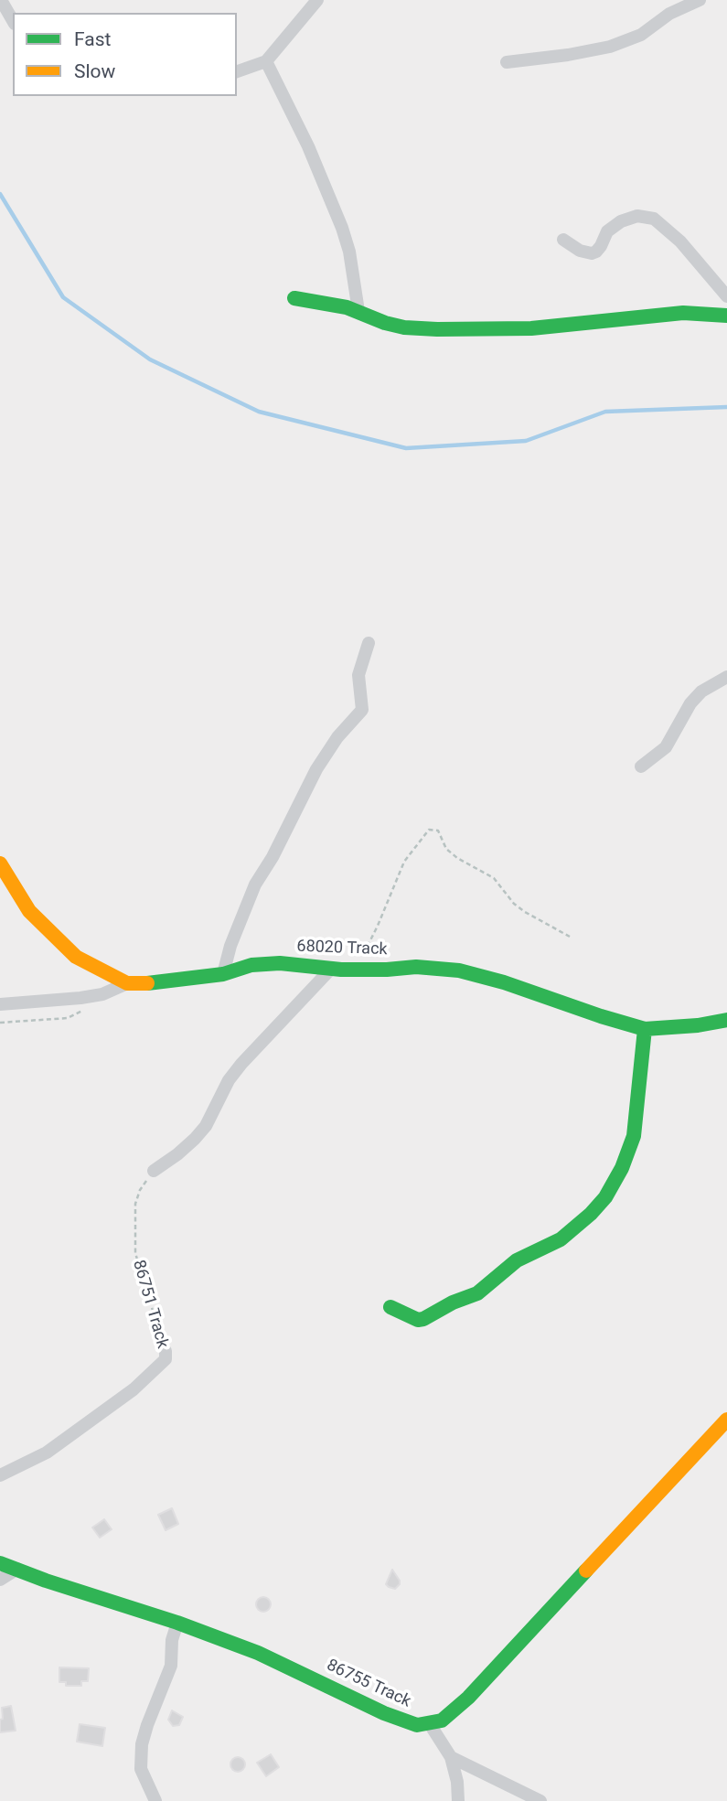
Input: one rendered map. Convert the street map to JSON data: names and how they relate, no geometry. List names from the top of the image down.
{
  "streets": {
    "street": ["68020 Track", "86751 Track", "86755 Track"]
  },
  "legend": ["Fast", "Slow"]
}
